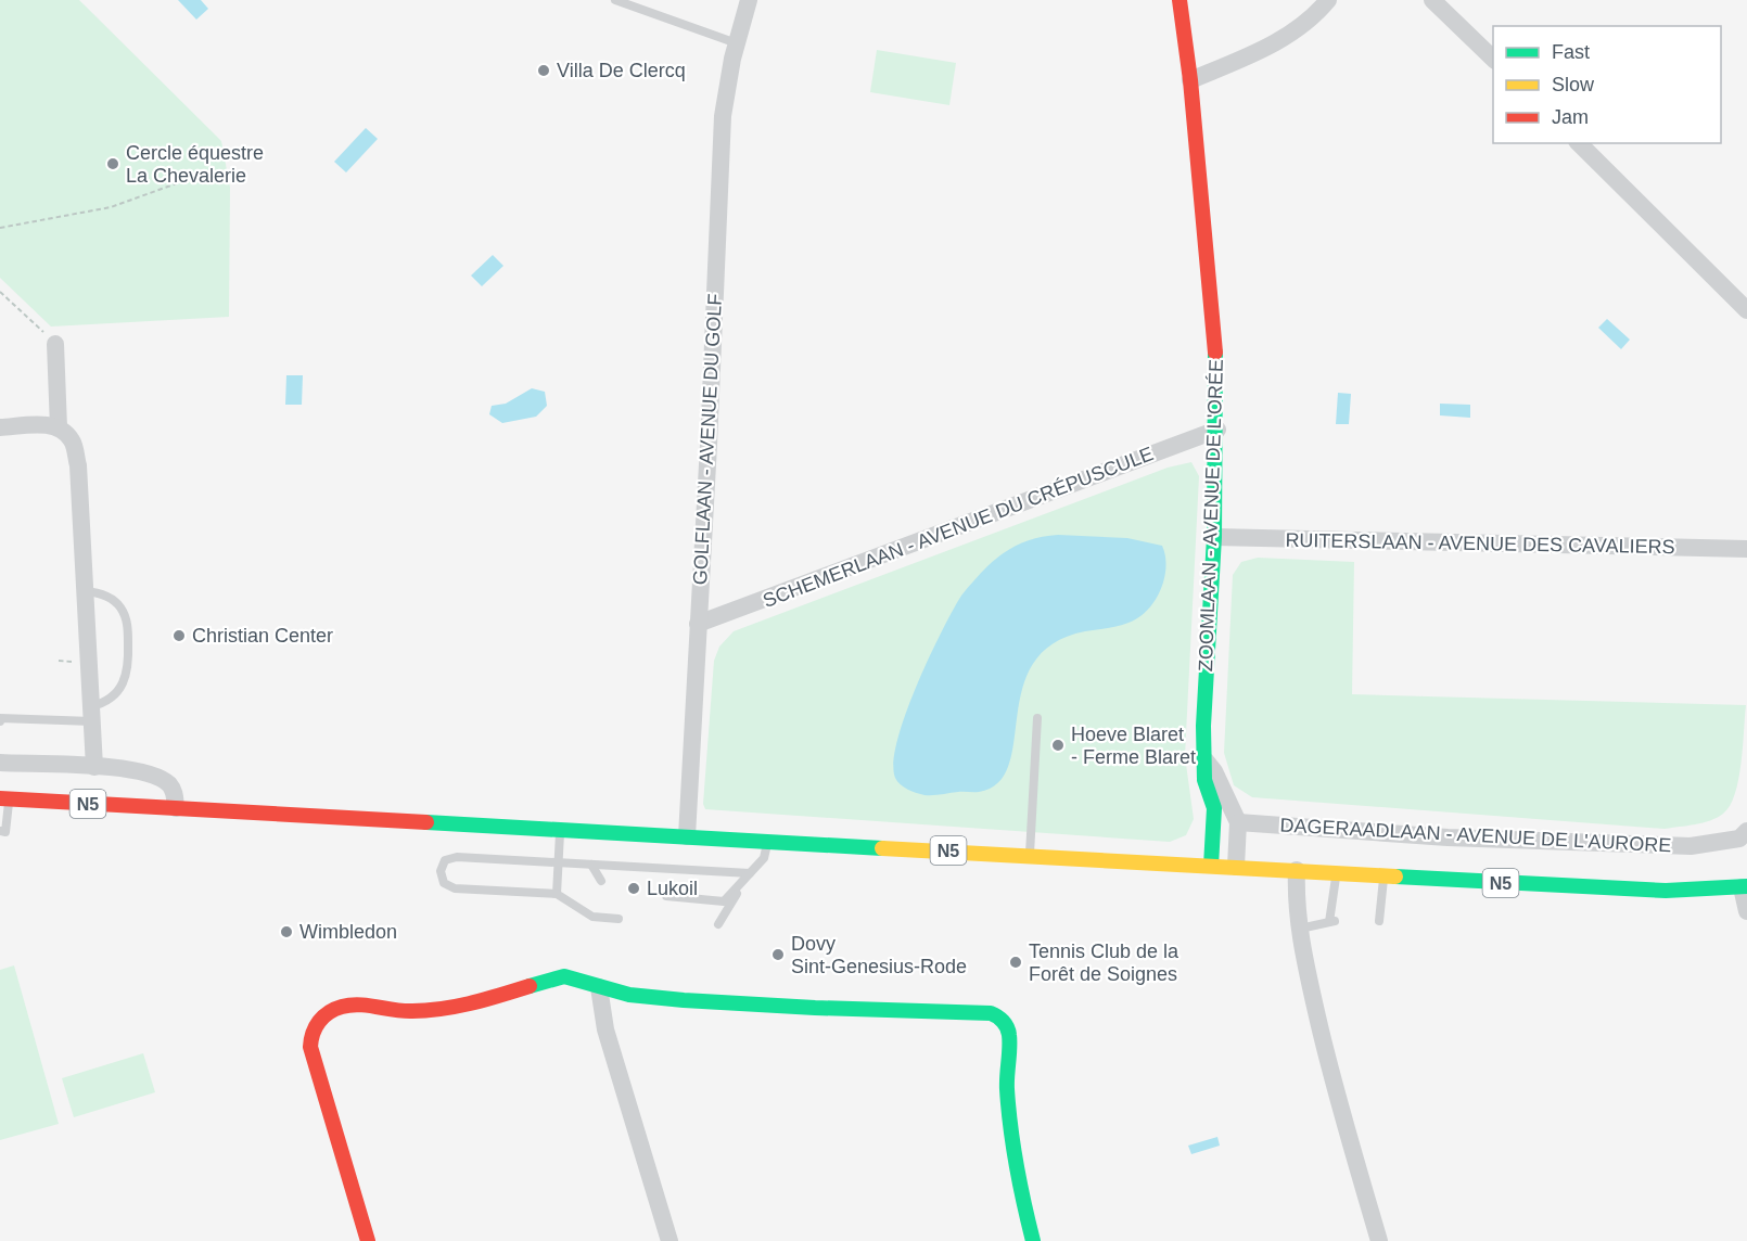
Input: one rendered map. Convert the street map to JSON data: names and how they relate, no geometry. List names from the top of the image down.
{
  "streets": {
    "street": [
      "GOLFLAAN - AVENUE DU GOLF",
      "ZOOMLAAN - AVENUE DE L'ORÉE",
      "SCHEMERLAAN - AVENUE DU CRÉPUSCULE",
      "RUITERSLAAN - AVENUE DES CAVALIERS",
      "N5",
      "DAGERAADLAAN - AVENUE DE L'AURORE"
    ]
  },
  "crossings": [
    ["GOLFLAAN - AVENUE DU GOLF", "SCHEMERLAAN - AVENUE DU CRÉPUSCULE"],
    ["GOLFLAAN - AVENUE DU GOLF", "N5"],
    ["ZOOMLAAN - AVENUE DE L'ORÉE", "SCHEMERLAAN - AVENUE DU CRÉPUSCULE"],
    ["ZOOMLAAN - AVENUE DE L'ORÉE", "RUITERSLAAN - AVENUE DES CAVALIERS"],
    ["ZOOMLAAN - AVENUE DE L'ORÉE", "N5"],
    ["ZOOMLAAN - AVENUE DE L'ORÉE", "DAGERAADLAAN - AVENUE DE L'AURORE"]
  ],
  "places": [
    "Villa De Clercq",
    "Cercle équestre La Chevalerie",
    "Christian Center",
    "Hoeve Blaret - Ferme Blaret",
    "Lukoil",
    "Wimbledon",
    "Dovy Sint-Genesius-Rode",
    "Tennis Club de la Forêt de Soignes"
  ],
  "legend": ["Fast", "Slow", "Jam"]
}
